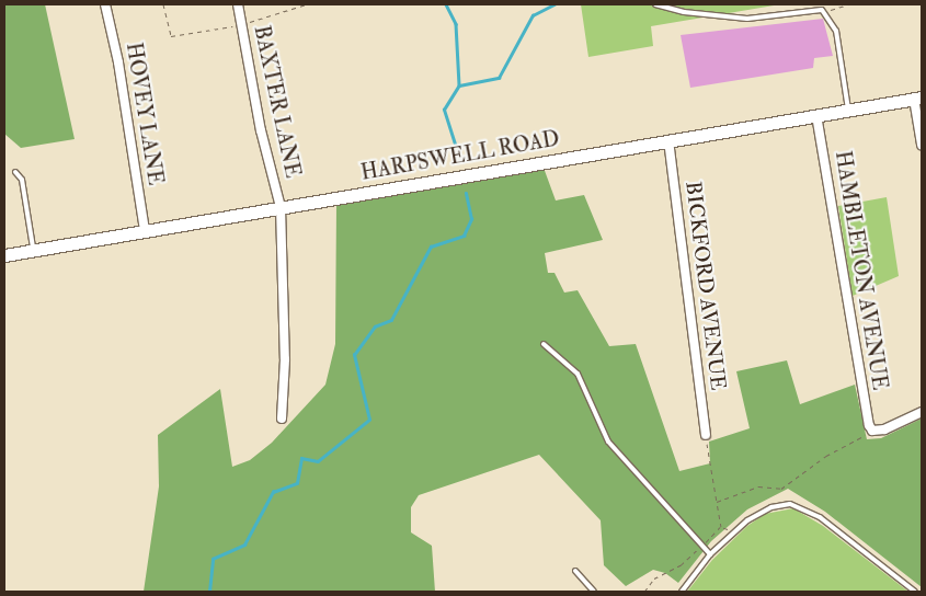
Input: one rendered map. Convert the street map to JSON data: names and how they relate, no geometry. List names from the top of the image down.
{
  "streets": {
    "main road": ["HARPSWELL ROAD"],
    "street": [
      "BAXTER LANE",
      "HOVEY LANE",
      "HAMBLETON AVENUE",
      "BICKFORD AVENUE"
    ]
  },
  "crossings": [
    ["BAXTER LANE", "HARPSWELL ROAD"],
    ["HOVEY LANE", "HARPSWELL ROAD"],
    ["HARPSWELL ROAD", "HAMBLETON AVENUE"],
    ["HARPSWELL ROAD", "BICKFORD AVENUE"]
  ]
}
